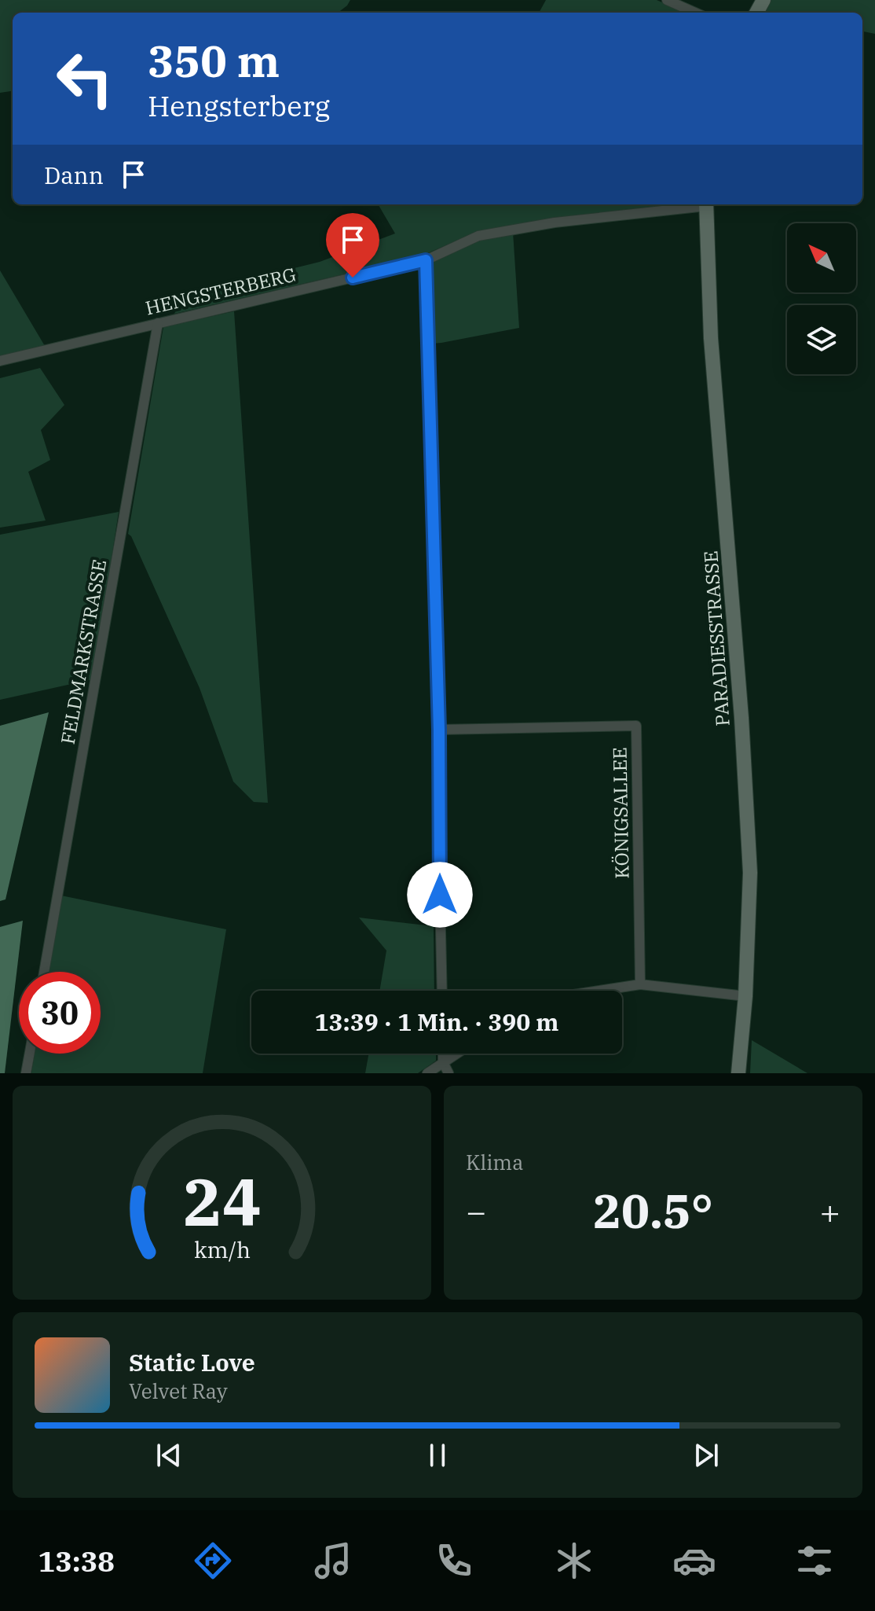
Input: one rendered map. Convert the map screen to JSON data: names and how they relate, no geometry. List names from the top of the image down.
{
  "streets": {
    "main road": ["PARADIESSTRASSE"],
    "street": ["HENGSTERBERG", "FELDMARKSTRASSE", "KÖNIGSALLEE"]
  },
  "crossings": [
    ["HENGSTERBERG", "FELDMARKSTRASSE"]
  ],
  "north": "top left",
  "page": {
    "turn": ["350 m", "Hengsterberg"],
    "then": "Dann",
    "limit": "30",
    "trip": "13:39 · 1 Min. · 390 m",
    "tile": "Klima",
    "heat": ["−", "20.5°", "+"],
    "song": ["Static Love", "Velvet Ray"],
    "tabs": "13:38",
    "gauge": ["24", "km/h"]
  }
}
